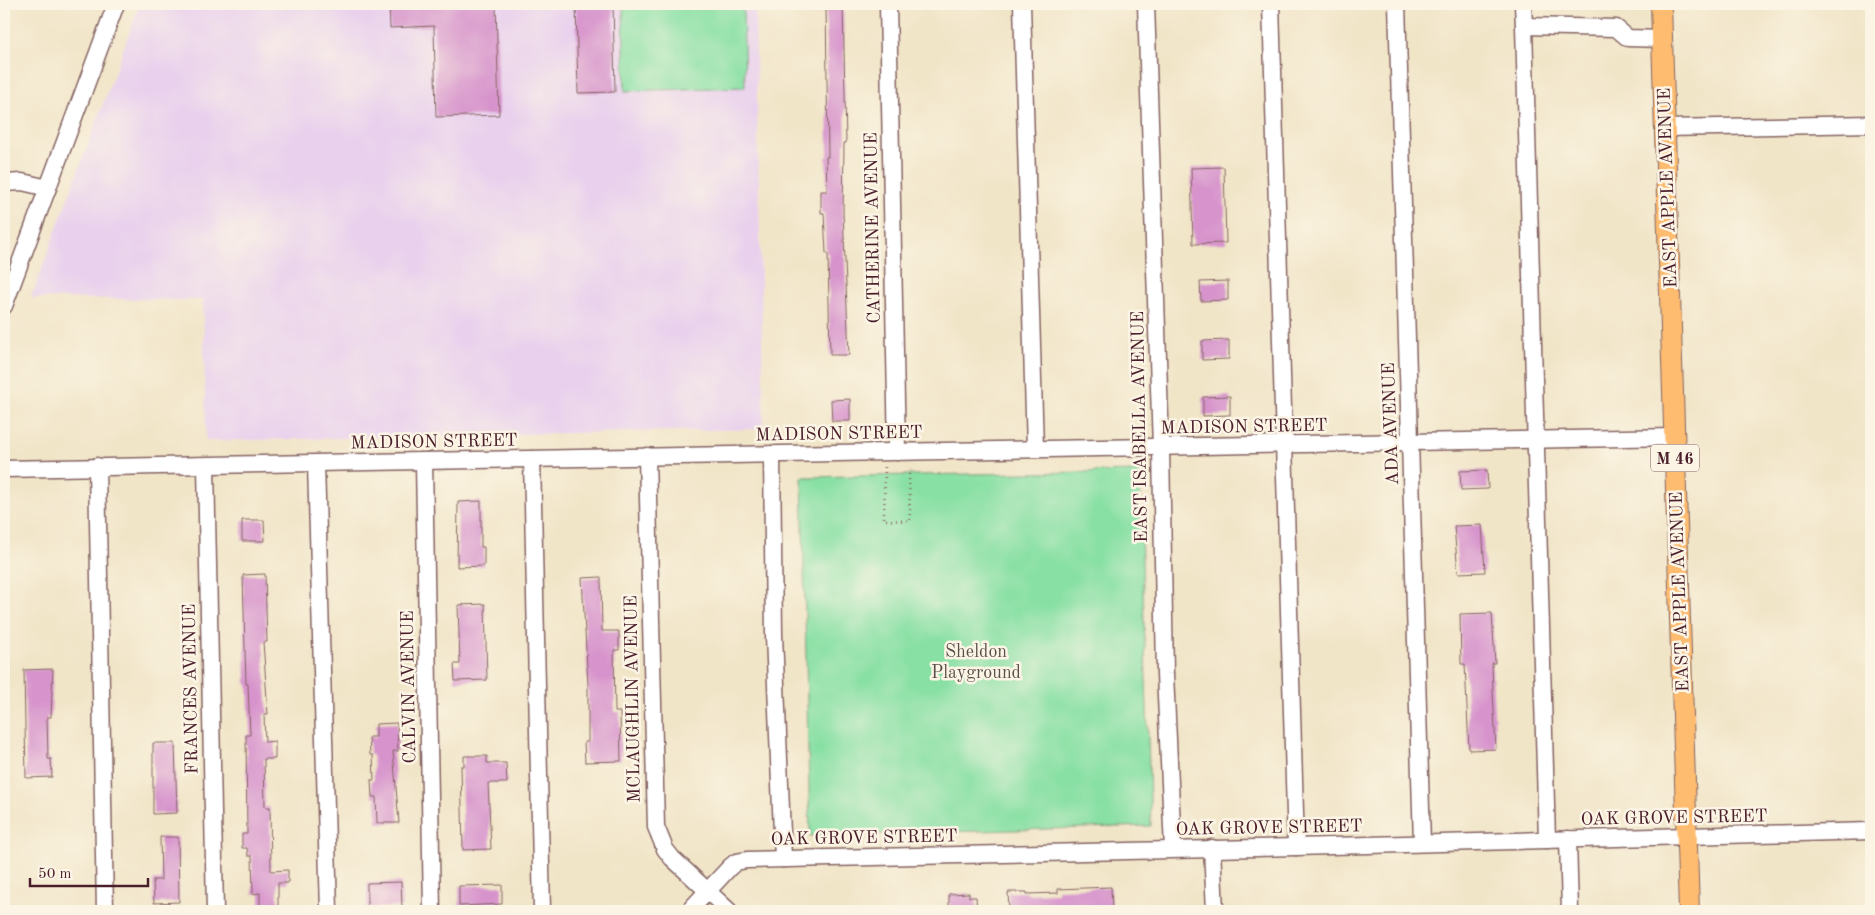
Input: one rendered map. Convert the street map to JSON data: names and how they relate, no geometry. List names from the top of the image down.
{
  "streets": {
    "main road": ["EAST APPLE AVENUE", "M 46"],
    "street": [
      "CATHERINE AVENUE",
      "ADA AVENUE",
      "MADISON STREET",
      "EAST ISABELLA AVENUE",
      "CALVIN AVENUE",
      "FRANCES AVENUE",
      "MCLAUGHLIN AVENUE",
      "OAK GROVE STREET"
    ]
  },
  "crossings": [
    ["EAST APPLE AVENUE", "MADISON STREET"],
    ["EAST APPLE AVENUE", "OAK GROVE STREET"],
    ["CATHERINE AVENUE", "MADISON STREET"],
    ["ADA AVENUE", "MADISON STREET"],
    ["ADA AVENUE", "OAK GROVE STREET"],
    ["MADISON STREET", "EAST ISABELLA AVENUE"],
    ["MADISON STREET", "CALVIN AVENUE"],
    ["MADISON STREET", "FRANCES AVENUE"],
    ["MADISON STREET", "MCLAUGHLIN AVENUE"],
    ["EAST ISABELLA AVENUE", "OAK GROVE STREET"],
    ["MCLAUGHLIN AVENUE", "OAK GROVE STREET"]
  ],
  "parks": ["Sheldon Playground"],
  "scale_bar": "50 m"
}
